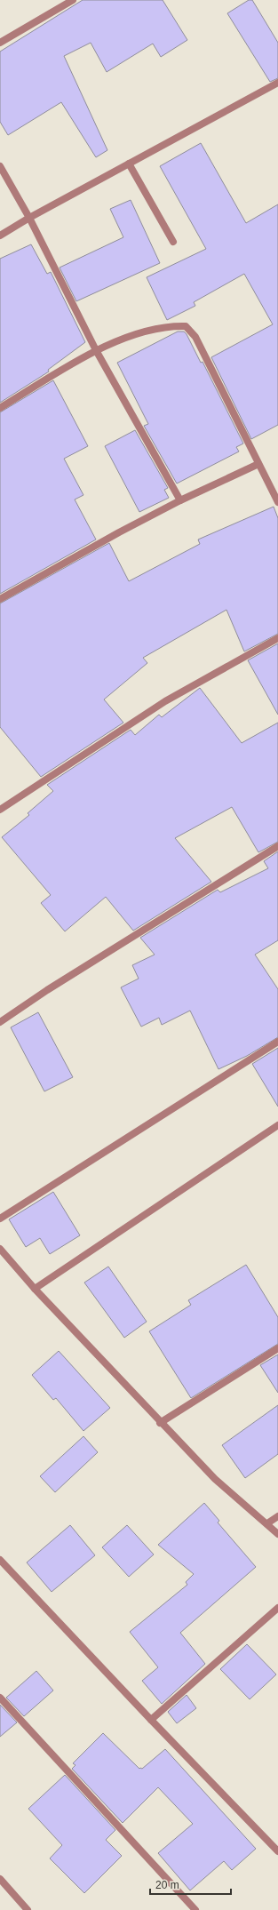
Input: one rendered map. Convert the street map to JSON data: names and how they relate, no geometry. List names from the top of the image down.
{
  "scale_bar": "20 m"
}
